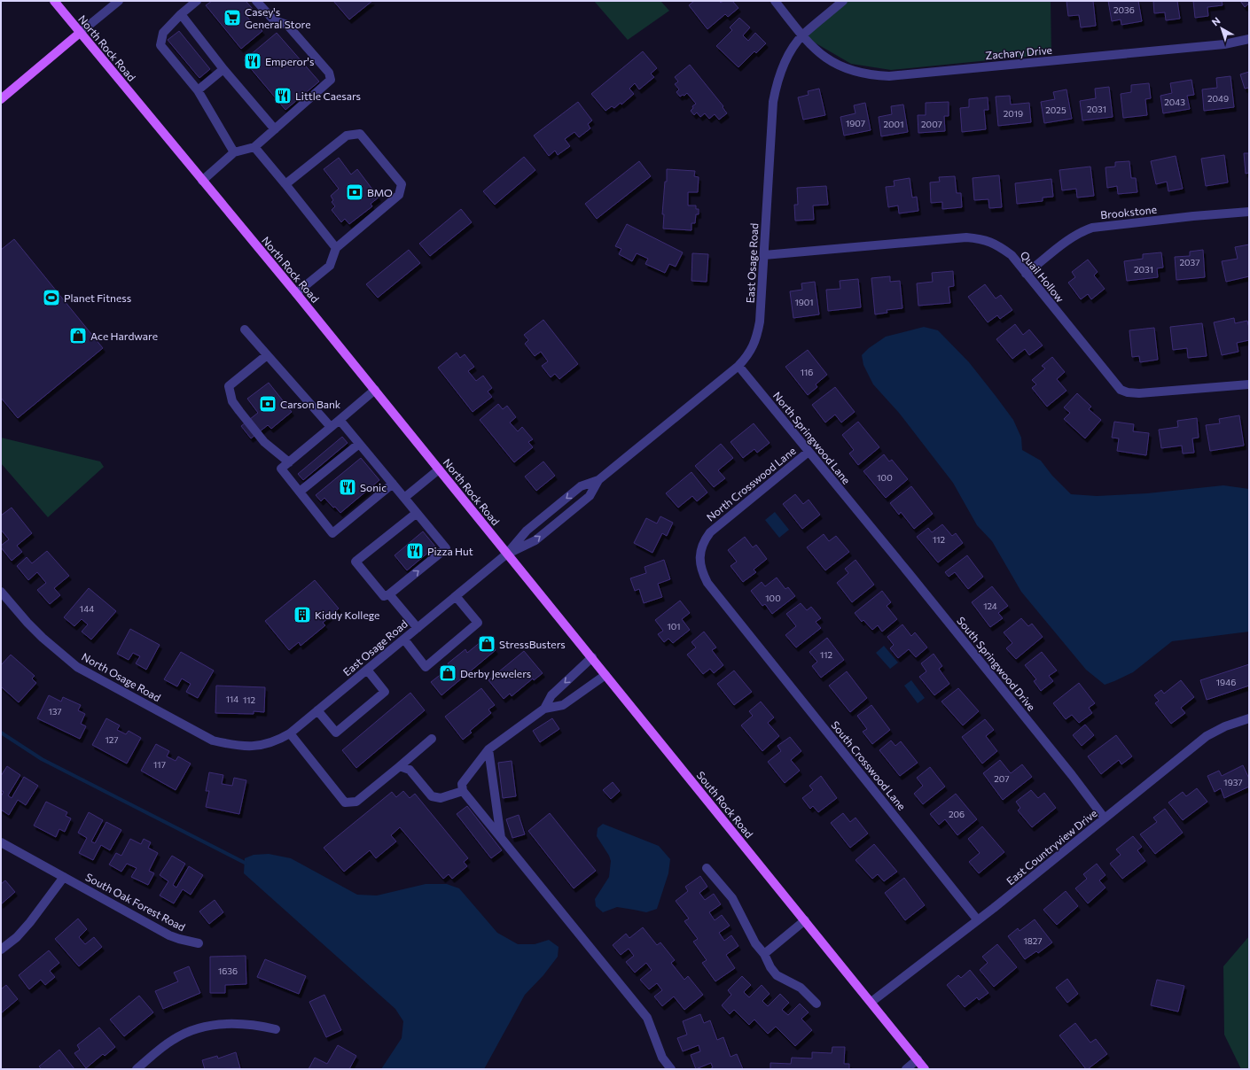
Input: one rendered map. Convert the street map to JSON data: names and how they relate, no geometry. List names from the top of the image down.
{
  "streets": {
    "main road": ["North Rock Road", "South Rock Road"],
    "street": [
      "Zachary Drive",
      "Brookstone",
      "East Osage Road",
      "Quail Hollow",
      "North Springwood Lane",
      "North Crosswood Lane",
      "South Springwood Drive",
      "North Osage Road",
      "South Crosswood Lane",
      "East Countryview Drive",
      "South Oak Forest Road"
    ]
  },
  "crossings": [
    ["North Rock Road", "East Osage Road"],
    ["North Rock Road", "South Rock Road"],
    ["Zachary Drive", "East Osage Road"],
    ["Brookstone", "Quail Hollow"],
    ["East Osage Road", "Quail Hollow"],
    ["East Osage Road", "North Springwood Lane"],
    ["East Osage Road", "North Osage Road"],
    ["East Osage Road", "South Rock Road"],
    ["North Springwood Lane", "North Crosswood Lane"],
    ["North Springwood Lane", "South Springwood Drive"],
    ["North Crosswood Lane", "South Crosswood Lane"],
    ["South Springwood Drive", "East Countryview Drive"],
    ["South Crosswood Lane", "East Countryview Drive"],
    ["South Rock Road", "East Countryview Drive"]
  ],
  "places": {
    "supermarket": ["Casey's General Store"],
    "restaurant": [
      "Emperor's",
      "Little Caesars",
      "Sonic",
      "Pizza Hut"
    ],
    "bank": ["BMO", "Carson Bank"],
    "sports": ["Planet Fitness"],
    "shop": ["Ace Hardware", "StressBusters", "Derby Jewelers"],
    "building": ["Kiddy Kollege"]
  },
  "house_numbers": [
    "2036",
    "2049",
    "2043",
    "2031",
    "2025",
    "2019",
    "1907",
    "2001",
    "2007",
    "2037",
    "2031",
    "1901",
    "116",
    "100",
    "112",
    "100",
    "124",
    "144",
    "101",
    "112",
    "1946",
    "114",
    "112",
    "137",
    "127",
    "117",
    "207",
    "1937",
    "206",
    "1827",
    "1636"
  ],
  "north": "top left"
}
